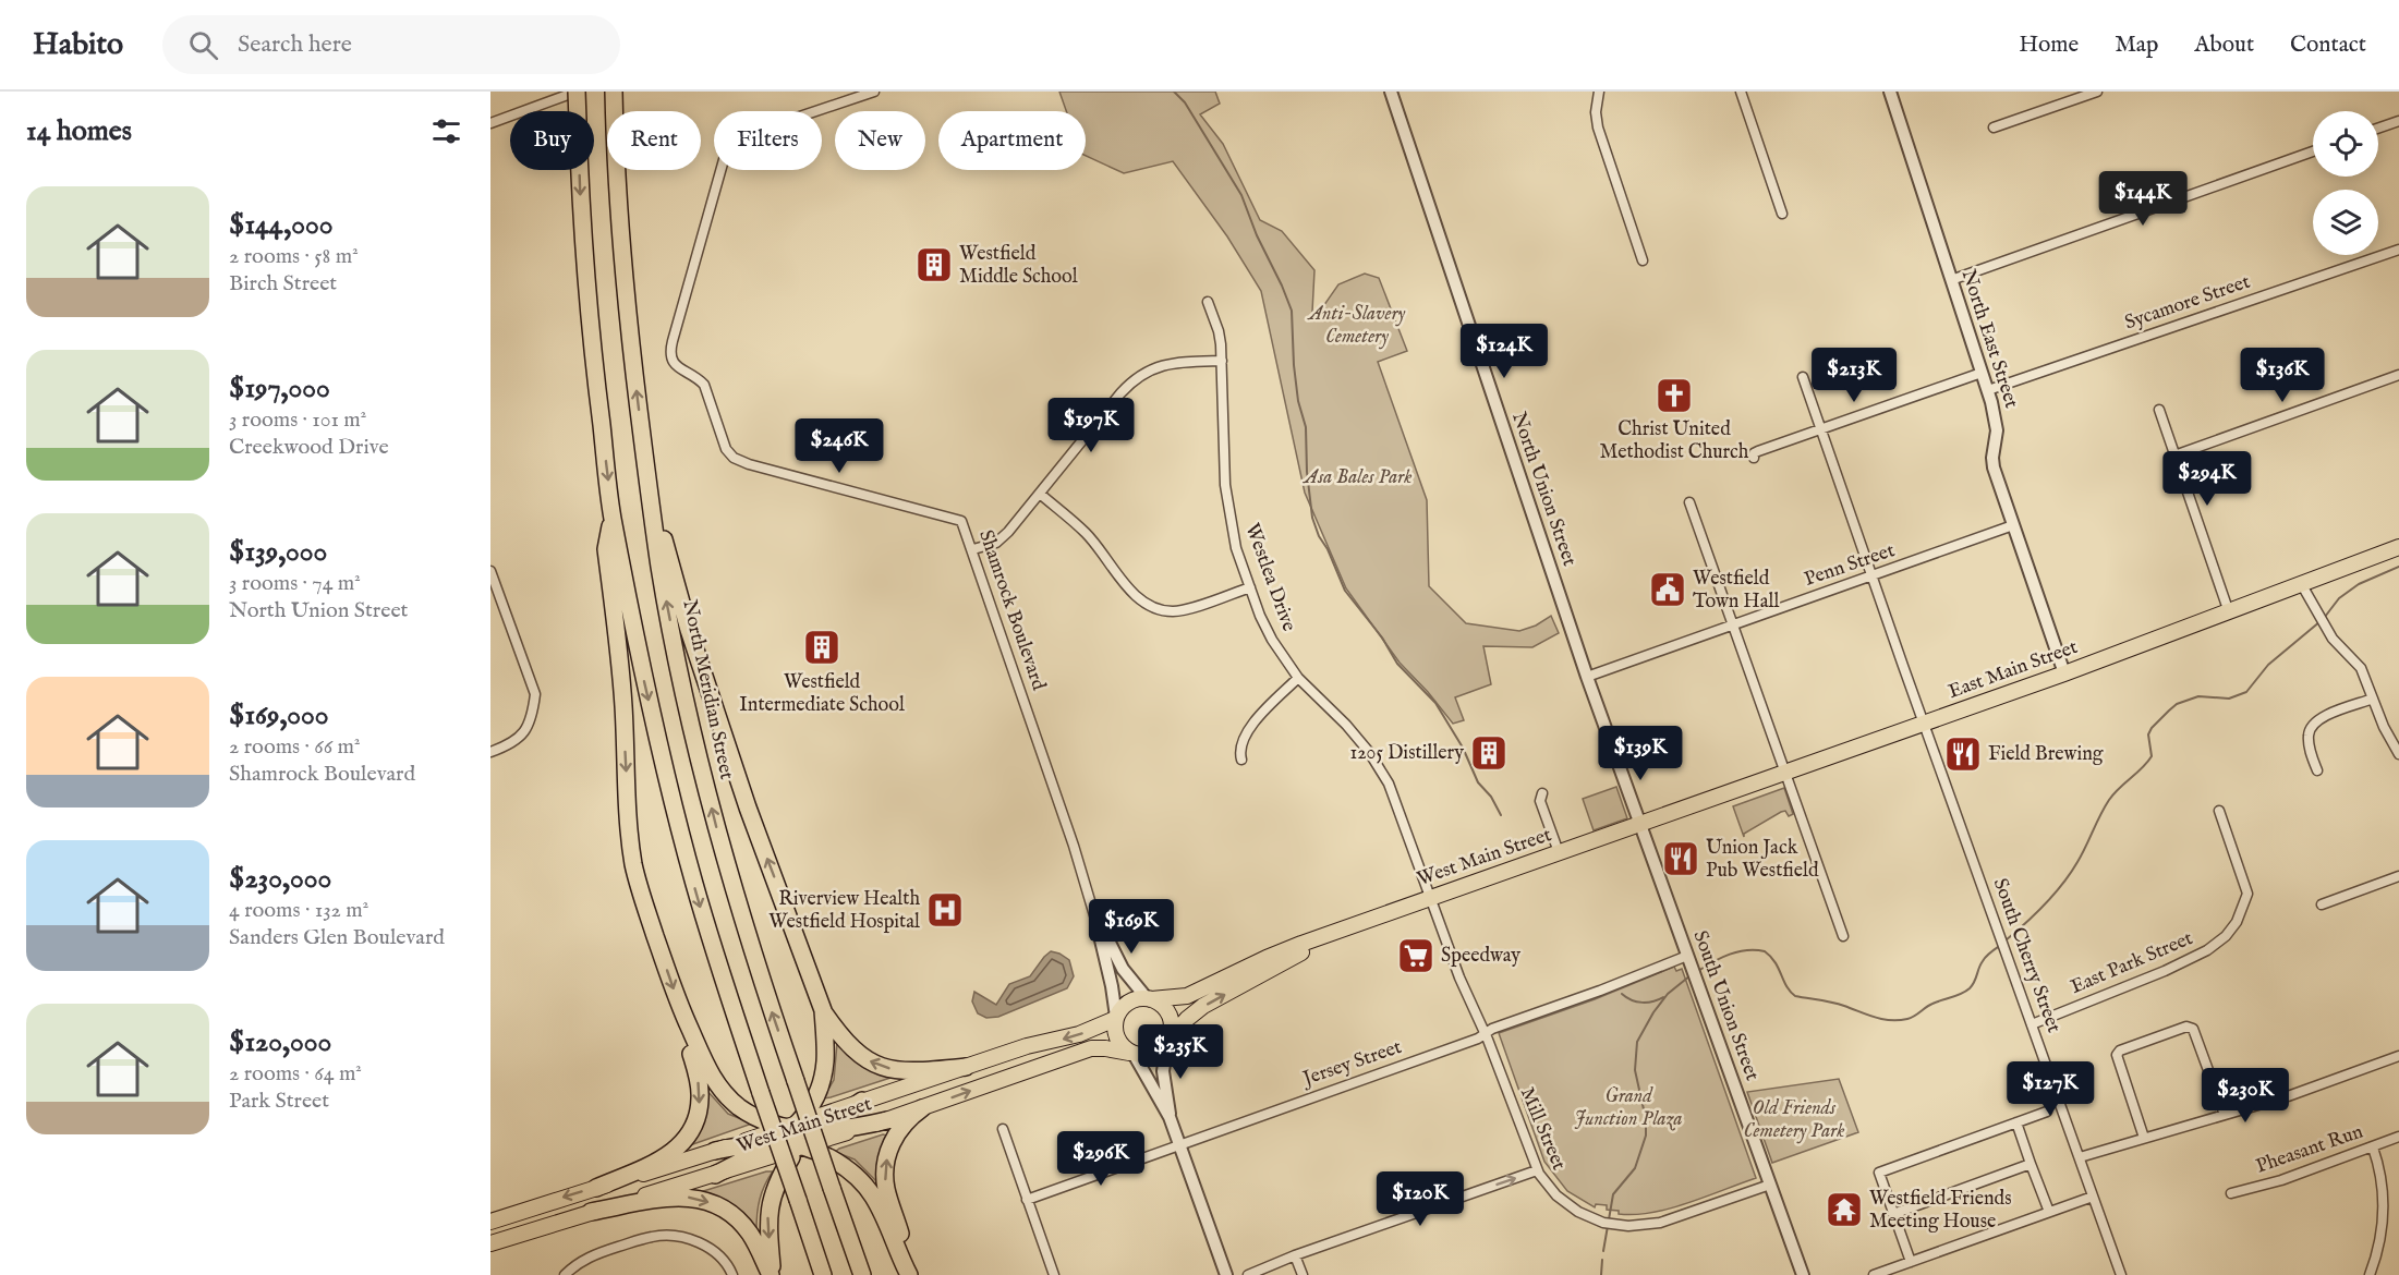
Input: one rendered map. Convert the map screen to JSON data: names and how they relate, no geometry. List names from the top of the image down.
{
  "streets": {
    "highway": ["North Meridian Street"],
    "main road": ["East Main Street", "West Main Street"],
    "street": [
      "Sycamore Street",
      "North East Street",
      "North Union Street",
      "Penn Street",
      "Westlea Drive",
      "Shamrock Boulevard",
      "South Cherry Street",
      "East Park Street",
      "South Union Street",
      "Jersey Street",
      "Mill Street",
      "Pheasant Run"
    ]
  },
  "crossings": [
    ["Sycamore Street", "North East Street"],
    ["North East Street", "Penn Street"],
    ["North East Street", "East Main Street"],
    ["North Union Street", "Penn Street"],
    ["North Union Street", "East Main Street"],
    ["North Union Street", "West Main Street"],
    ["North Union Street", "South Union Street"],
    ["Penn Street", "South Cherry Street"],
    ["Westlea Drive", "West Main Street"],
    ["Westlea Drive", "Mill Street"],
    ["Shamrock Boulevard", "West Main Street"],
    ["East Main Street", "West Main Street"],
    ["East Main Street", "South Cherry Street"],
    ["East Main Street", "South Union Street"],
    ["West Main Street", "South Union Street"],
    ["West Main Street", "Mill Street"],
    ["South Cherry Street", "East Park Street"],
    ["South Union Street", "Jersey Street"],
    ["South Union Street", "Mill Street"],
    ["Jersey Street", "Mill Street"]
  ],
  "parks": [
    "Anti-Slavery Cemetery",
    "Asa Bales Park",
    "Grand Junction Plaza",
    "Old Friends Cemetery Park"
  ],
  "places": {
    "building": ["Westfield Middle School", "Westfield Intermediate School", "1205 Distillery"],
    "church": ["Christ United Methodist Church"],
    "public building": ["Westfield Town Hall"],
    "restaurant": ["Field Brewing", "Union Jack Pub Westfield"],
    "hospital": ["Riverview Health Westfield Hospital"],
    "supermarket": ["Speedway"],
    "temple": ["Westfield Friends Meeting House"]
  },
  "page": {
    "header": "Habito",
    "search": "Search here",
    "nav": [
      "Home",
      "Map",
      "About",
      "Contact"
    ],
    "heading": "14 homes",
    "chip": [
      "Buy",
      "Rent",
      "Filters",
      "New",
      "Apartment"
    ],
    "list": [
      {
        "name": "$144,000",
        "note": "2 rooms · 58 m² · Birch Street"
      },
      {
        "name": "$197,000",
        "note": "3 rooms · 101 m² · Creekwood Drive"
      },
      {
        "name": "$139,000",
        "note": "3 rooms · 74 m² · North Union Street"
      },
      {
        "name": "$169,000",
        "note": "2 rooms · 66 m² · Shamrock Boulevard"
      },
      {
        "name": "$230,000",
        "note": "4 rooms · 132 m² · Sanders Glen Boulevard"
      },
      {
        "name": "$120,000",
        "note": "2 rooms · 64 m² · Park Street"
      }
    ],
    "price": [
      "$144K",
      "$124K",
      "$213K",
      "$136K",
      "$197K",
      "$246K",
      "$294K",
      "$139K",
      "$169K",
      "$235K",
      "$127K",
      "$230K",
      "$296K",
      "$120K"
    ]
  }
}
